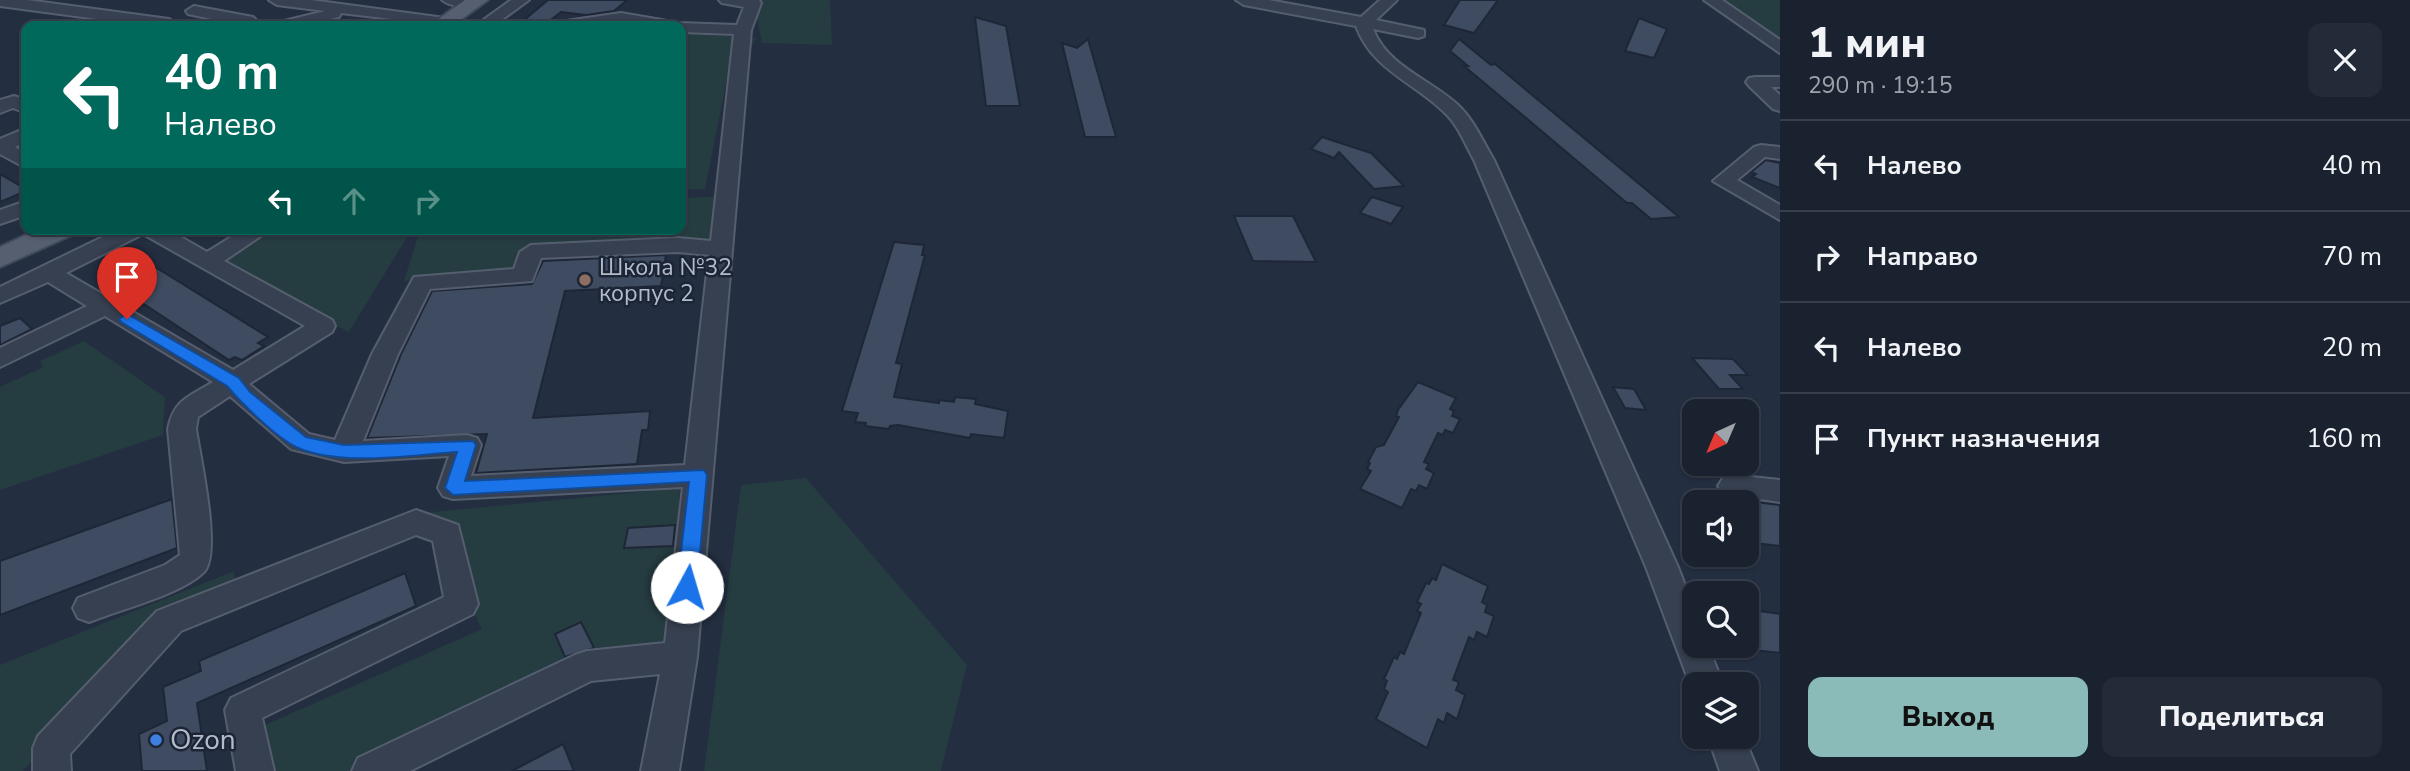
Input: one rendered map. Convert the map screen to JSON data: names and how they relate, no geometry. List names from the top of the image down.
{
  "places": ["Школа №32 корпус 2", "Ozon"],
  "north": "bottom left",
  "page": {
    "heading": ["1 мин", "290 m · 19:15"],
    "turn": ["40 m", "Налево"],
    "list": [
      {
        "name": "Налево",
        "value": "40 m"
      },
      {
        "name": "Направо",
        "value": "70 m"
      },
      {
        "name": "Налево",
        "value": "20 m"
      },
      {
        "name": "Пункт назначения",
        "value": "160 m"
      }
    ],
    "buttons": ["Выход", "Поделиться"]
  }
}
